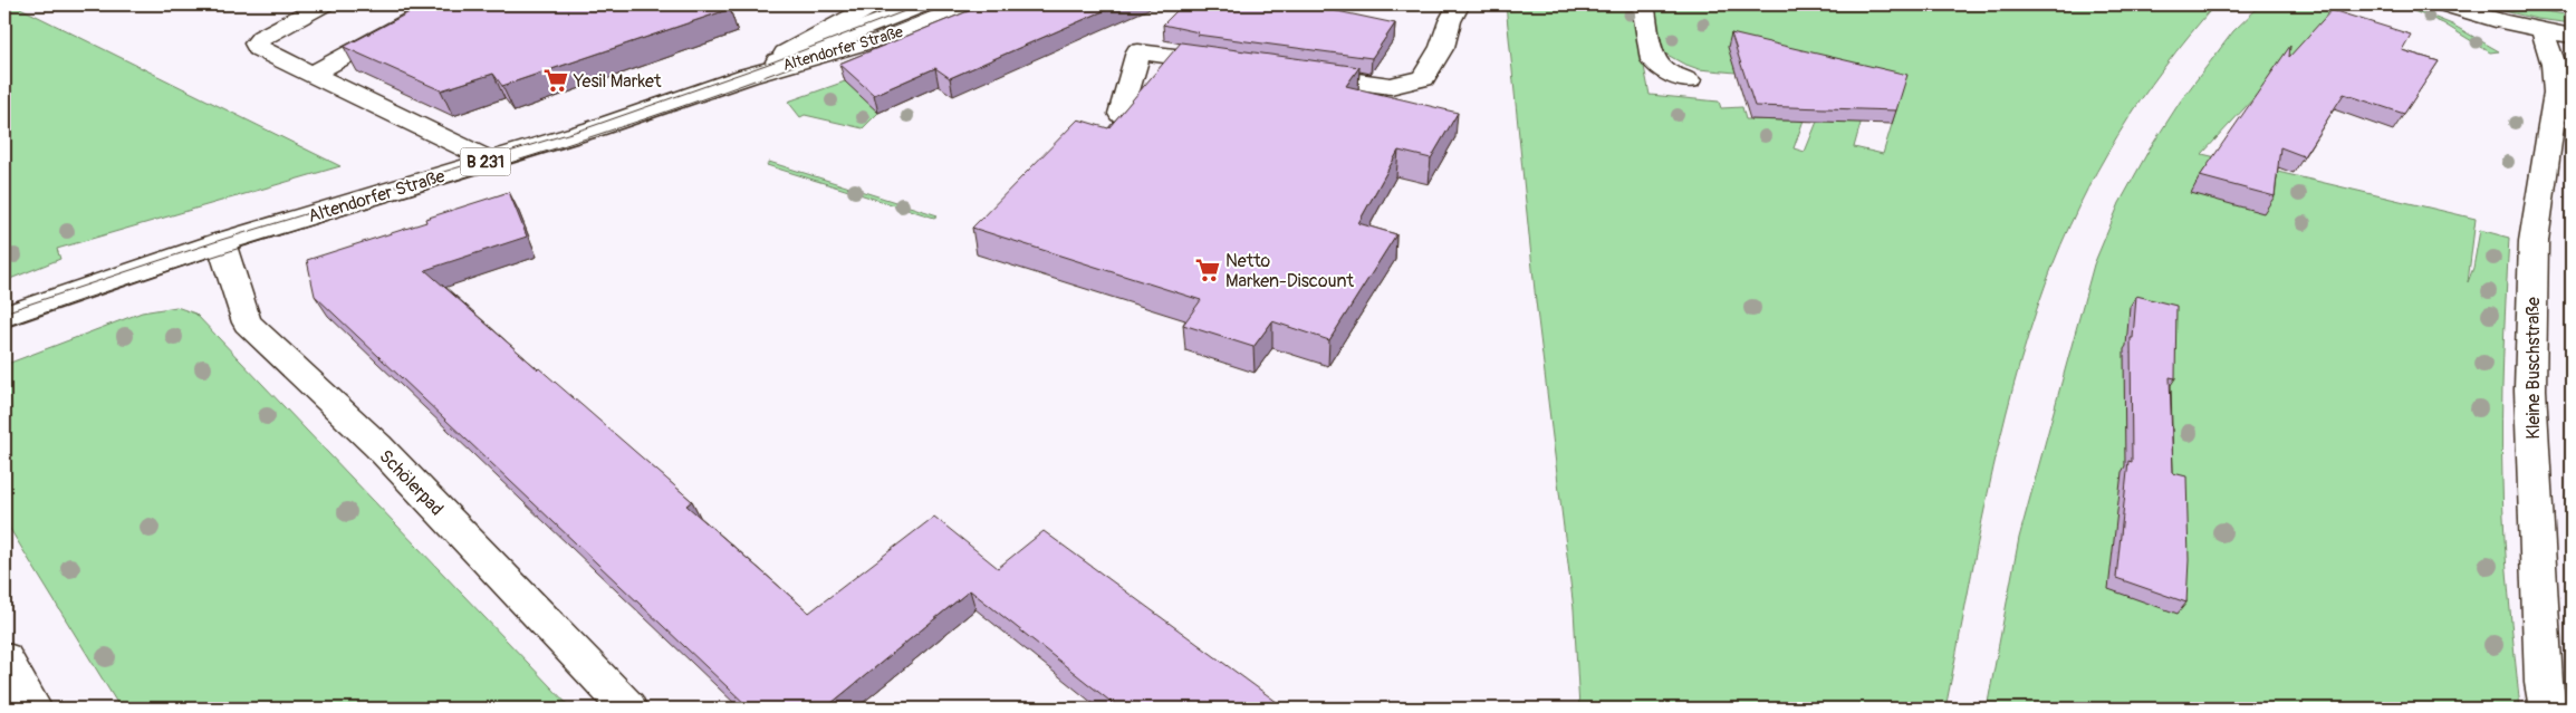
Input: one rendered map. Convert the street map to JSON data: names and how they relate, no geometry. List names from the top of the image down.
{
  "streets": {
    "street": [
      "Altendorfer Straße",
      "B 231",
      "Kleine Buschstraße",
      "Schölerpad"
    ]
  },
  "crossings": [
    ["Altendorfer Straße", "Schölerpad"]
  ],
  "places": {
    "supermarket": ["Yesil Market", "Netto Marken-Discount"]
  }
}
